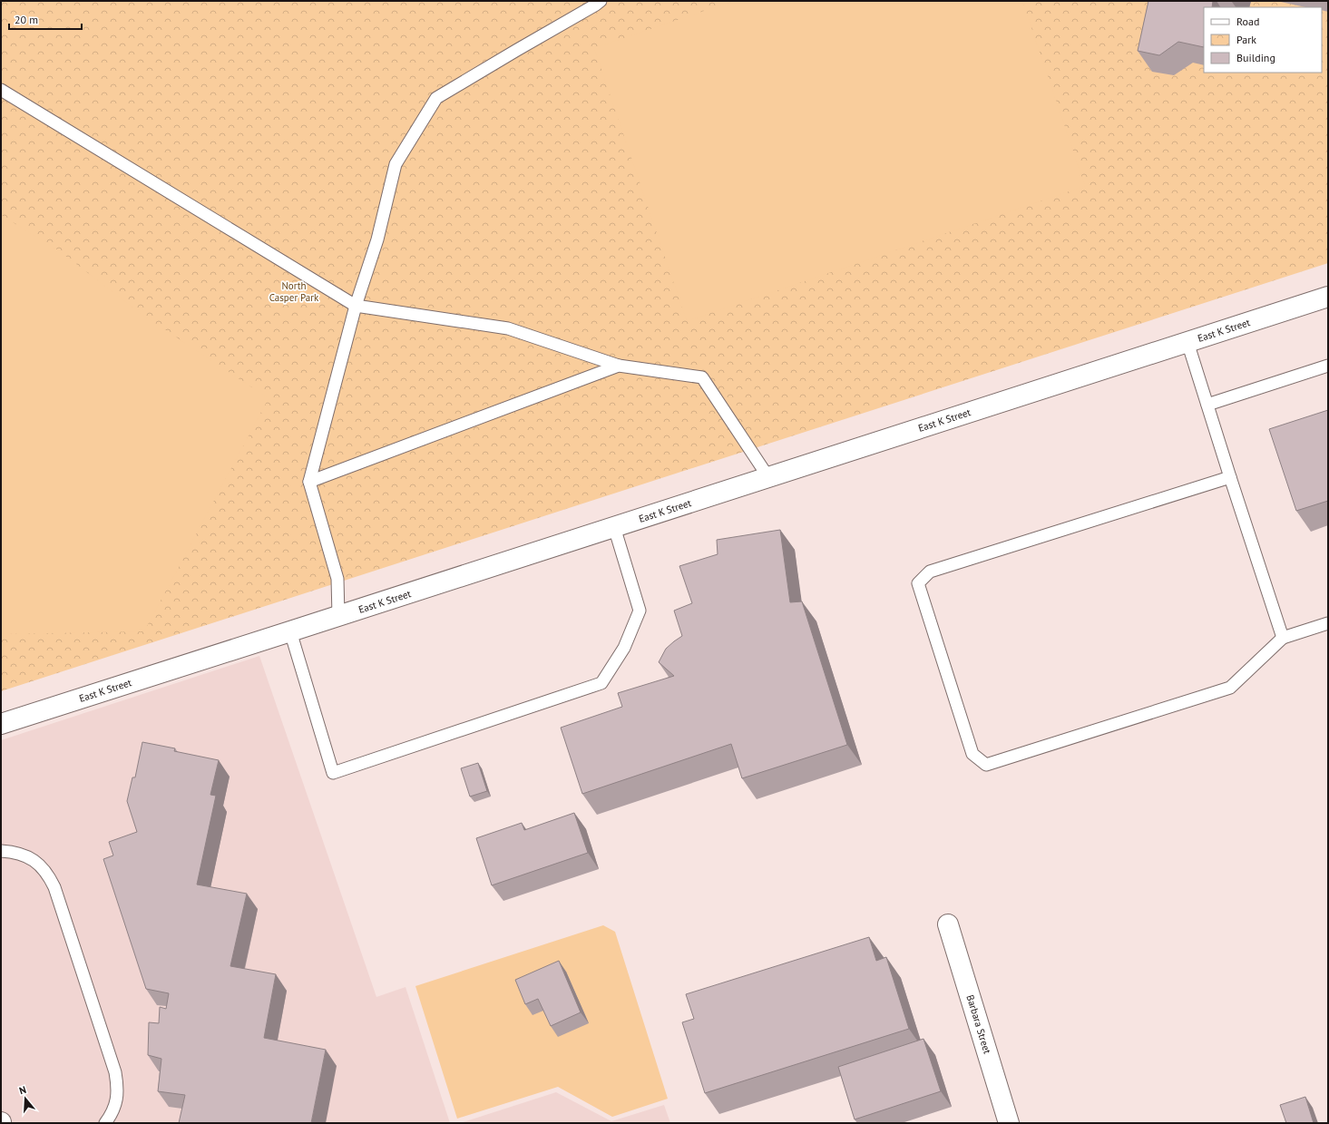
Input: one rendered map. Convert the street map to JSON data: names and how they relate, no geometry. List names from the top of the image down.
{
  "streets": {
    "street": ["East K Street", "Barbara Street"]
  },
  "parks": ["North Casper Park"],
  "legend": ["Road", "Park", "Building"],
  "scale_bar": "20 m",
  "north": "top"
}
